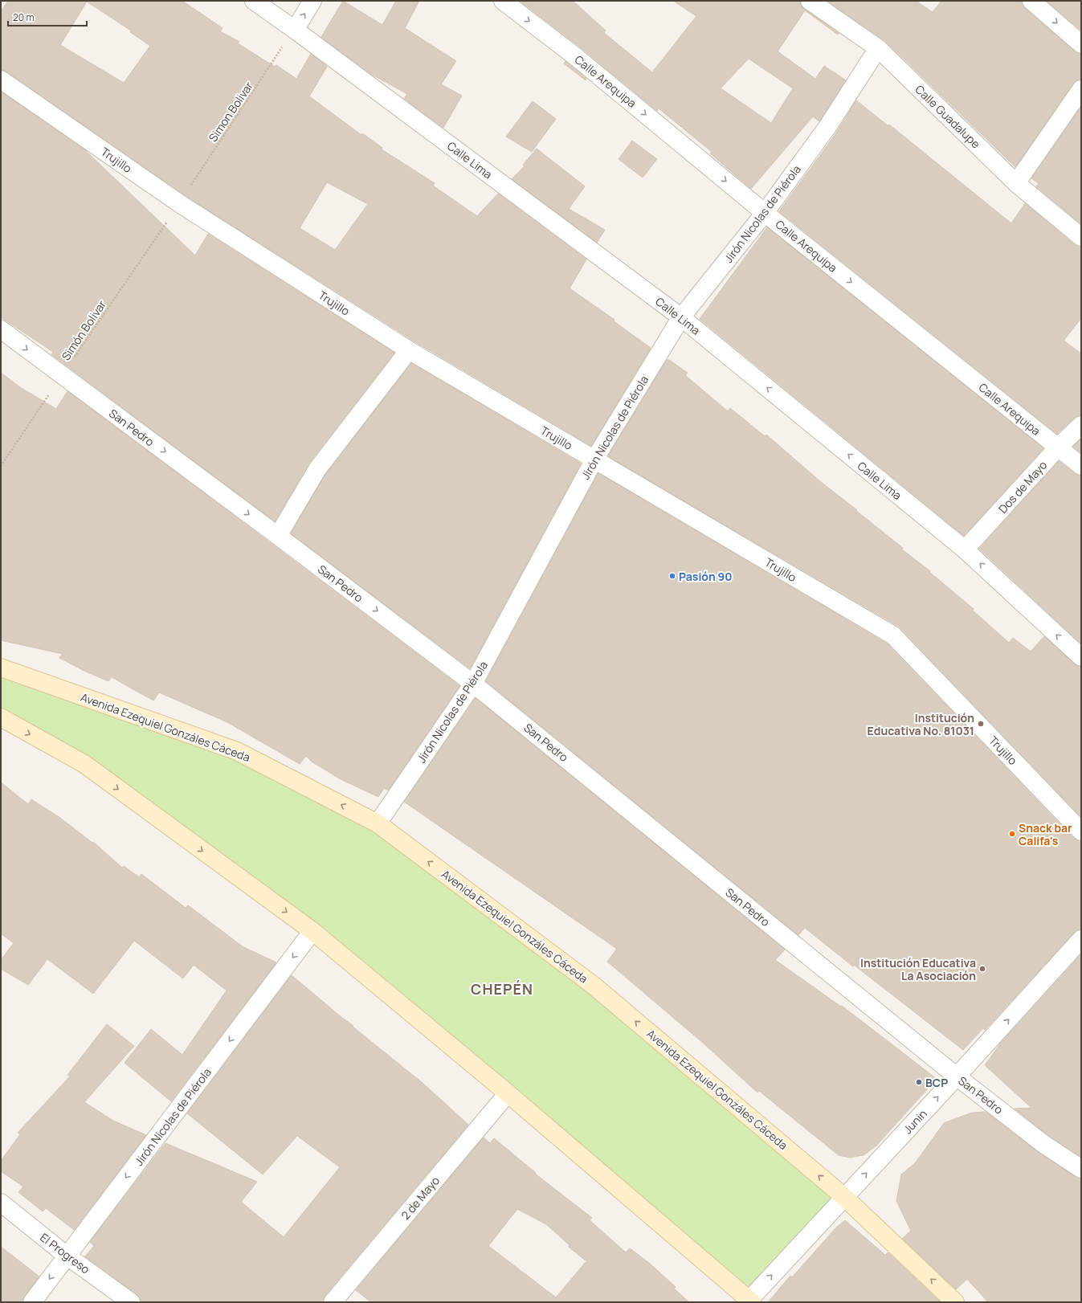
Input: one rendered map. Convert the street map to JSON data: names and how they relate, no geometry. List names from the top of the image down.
{
  "streets": {
    "main road": ["Avenida Ezequiel Gonzáles Cáceda"],
    "street": [
      "Calle Arequipa",
      "Calle Guadalupe",
      "Trujillo",
      "Calle Lima",
      "Jirón Nicolas de Piérola",
      "San Pedro",
      "Dos de Mayo",
      "Junin",
      "2 de Mayo",
      "El Progreso"
    ],
    "path": ["Simon Bolivar", "Simón Bolivar"]
  },
  "crossings": [
    ["Calle Arequipa", "Jirón Nicolas de Piérola"],
    ["Calle Arequipa", "Dos de Mayo"],
    ["Simon Bolivar", "Trujillo"],
    ["Simon Bolivar", "Calle Lima"],
    ["Simon Bolivar", "Simón Bolivar"],
    ["Calle Guadalupe", "Jirón Nicolas de Piérola"],
    ["Trujillo", "Jirón Nicolas de Piérola"],
    ["Trujillo", "Simón Bolivar"],
    ["Calle Lima", "Jirón Nicolas de Piérola"],
    ["Calle Lima", "Dos de Mayo"],
    ["Jirón Nicolas de Piérola", "San Pedro"],
    ["Jirón Nicolas de Piérola", "Avenida Ezequiel Gonzáles Cáceda"],
    ["Jirón Nicolas de Piérola", "El Progreso"],
    ["Simón Bolivar", "San Pedro"],
    ["San Pedro", "Junin"],
    ["Avenida Ezequiel Gonzáles Cáceda", "Junin"]
  ],
  "one_way": [
    "Calle Arequipa",
    "Calle Lima",
    "San Pedro",
    "Junin"
  ],
  "districts": ["CHEPÉN"],
  "places": [
    "Pasión 90",
    "Institución Educativa No. 81031",
    "Snack bar Califa's",
    "Institución Educativa La Asociación",
    "BCP"
  ],
  "scale_bar": "20 m"
}
